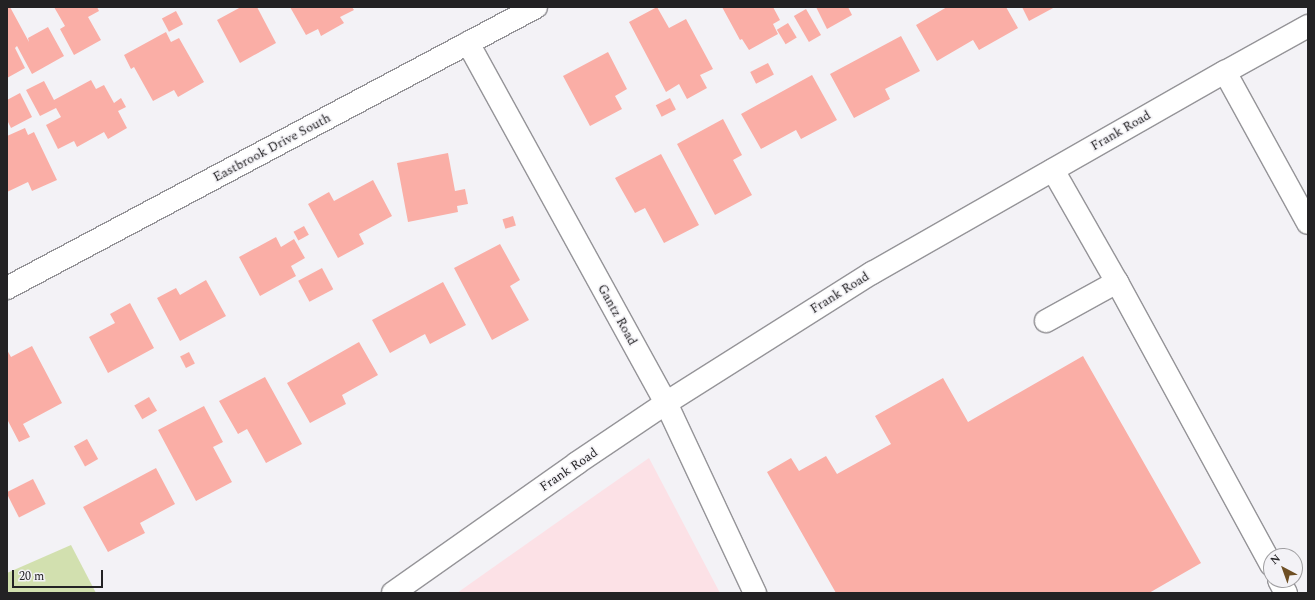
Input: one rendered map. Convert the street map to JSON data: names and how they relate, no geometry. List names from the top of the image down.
{
  "streets": {
    "main road": ["Frank Road", "Eastbrook Drive South", "Gantz Road"]
  },
  "crossings": [
    ["Frank Road", "Gantz Road"],
    ["Eastbrook Drive South", "Gantz Road"]
  ],
  "scale_bar": "20 m",
  "north": "top left"
}
